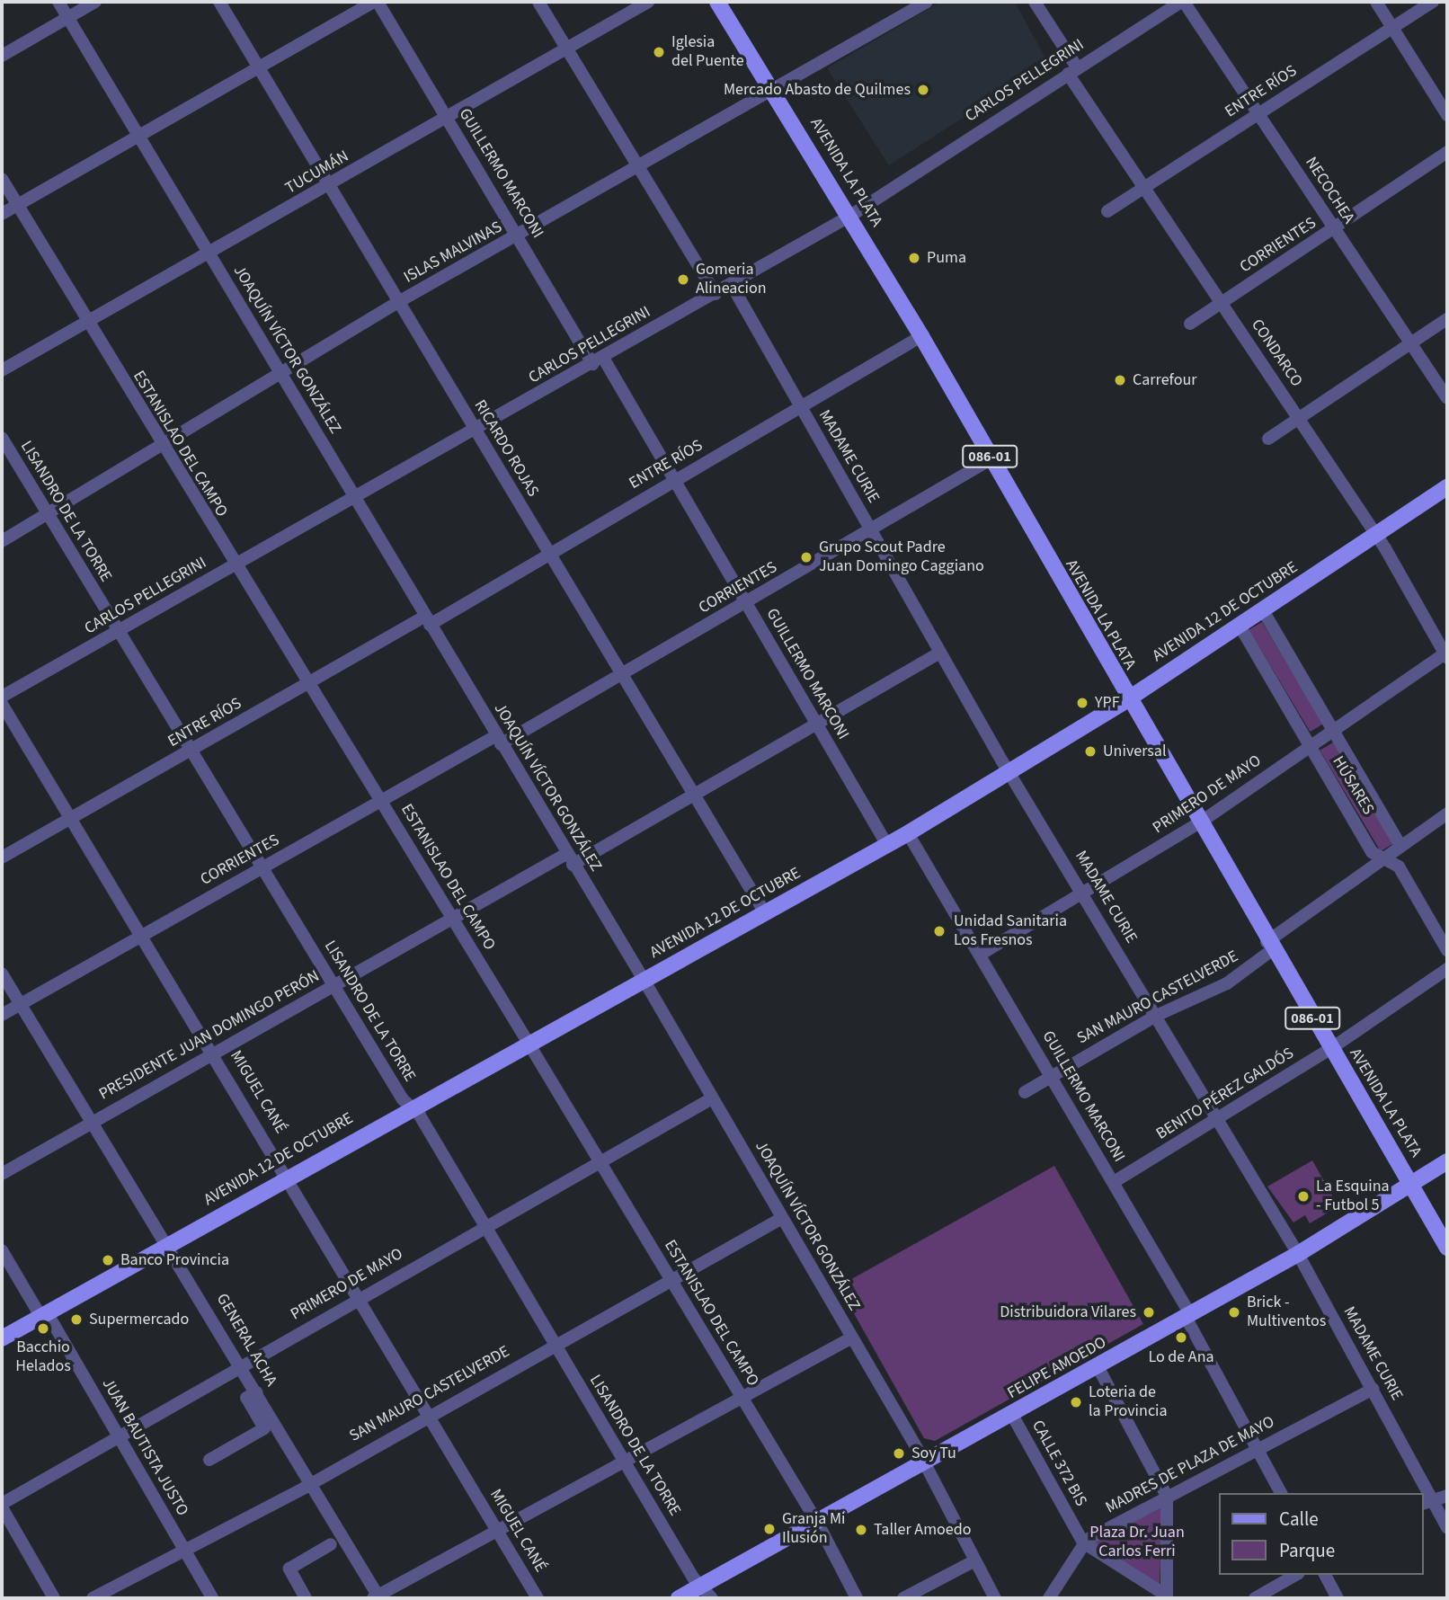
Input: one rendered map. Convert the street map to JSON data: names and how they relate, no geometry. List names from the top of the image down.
{
  "streets": {
    "main road": [
      "AVENIDA LA PLATA",
      "086-01",
      "AVENIDA 12 DE OCTUBRE",
      "FELIPE AMOEDO"
    ],
    "street": [
      "CARLOS PELLEGRINI",
      "ENTRE RÍOS",
      "TUCUMÁN",
      "GUILLERMO MARCONI",
      "NECOCHEA",
      "CORRIENTES",
      "ISLAS MALVINAS",
      "JOAQUÍN VÍCTOR GONZÁLEZ",
      "CONDARCO",
      "ESTANISLAO DEL CAMPO",
      "RICARDO ROJAS",
      "MADAME CURIE",
      "LISANDRO DE LA TORRE",
      "HÚSARES",
      "PRIMERO DE MAYO",
      "SAN MAURO CASTELVERDE",
      "PRESIDENTE JUAN DOMINGO PERÓN",
      "MIGUEL CANÉ",
      "BENITO PÉREZ GALDÓS",
      "GENERAL ACHA",
      "JUAN BAUTISTA JUSTO",
      "CALLE 372 BIS",
      "MADRES DE PLAZA DE MAYO"
    ]
  },
  "crossings": [
    ["CARLOS PELLEGRINI", "AVENIDA LA PLATA"],
    ["CARLOS PELLEGRINI", "GUILLERMO MARCONI"],
    ["CARLOS PELLEGRINI", "NECOCHEA"],
    ["CARLOS PELLEGRINI", "JOAQUÍN VÍCTOR GONZÁLEZ"],
    ["CARLOS PELLEGRINI", "CONDARCO"],
    ["CARLOS PELLEGRINI", "ESTANISLAO DEL CAMPO"],
    ["CARLOS PELLEGRINI", "RICARDO ROJAS"],
    ["CARLOS PELLEGRINI", "MADAME CURIE"],
    ["CARLOS PELLEGRINI", "LISANDRO DE LA TORRE"],
    ["ENTRE RÍOS", "AVENIDA LA PLATA"],
    ["ENTRE RÍOS", "GUILLERMO MARCONI"],
    ["ENTRE RÍOS", "NECOCHEA"],
    ["ENTRE RÍOS", "JOAQUÍN VÍCTOR GONZÁLEZ"],
    ["ENTRE RÍOS", "CONDARCO"],
    ["ENTRE RÍOS", "ESTANISLAO DEL CAMPO"],
    ["ENTRE RÍOS", "RICARDO ROJAS"],
    ["ENTRE RÍOS", "MADAME CURIE"],
    ["ENTRE RÍOS", "LISANDRO DE LA TORRE"],
    ["ENTRE RÍOS", "MIGUEL CANÉ"],
    ["TUCUMÁN", "GUILLERMO MARCONI"],
    ["TUCUMÁN", "JOAQUÍN VÍCTOR GONZÁLEZ"],
    ["TUCUMÁN", "ESTANISLAO DEL CAMPO"],
    ["TUCUMÁN", "RICARDO ROJAS"],
    ["AVENIDA LA PLATA", "CORRIENTES"],
    ["AVENIDA LA PLATA", "ISLAS MALVINAS"],
    ["AVENIDA LA PLATA", "AVENIDA 12 DE OCTUBRE"],
    ["AVENIDA LA PLATA", "PRIMERO DE MAYO"],
    ["AVENIDA LA PLATA", "SAN MAURO CASTELVERDE"],
    ["AVENIDA LA PLATA", "BENITO PÉREZ GALDÓS"],
    ["AVENIDA LA PLATA", "FELIPE AMOEDO"],
    ["GUILLERMO MARCONI", "CORRIENTES"],
    ["GUILLERMO MARCONI", "ISLAS MALVINAS"],
    ["GUILLERMO MARCONI", "AVENIDA 12 DE OCTUBRE"],
    ["GUILLERMO MARCONI", "PRIMERO DE MAYO"],
    ["GUILLERMO MARCONI", "SAN MAURO CASTELVERDE"],
    ["GUILLERMO MARCONI", "PRESIDENTE JUAN DOMINGO PERÓN"],
    ["GUILLERMO MARCONI", "BENITO PÉREZ GALDÓS"],
    ["GUILLERMO MARCONI", "FELIPE AMOEDO"],
    ["GUILLERMO MARCONI", "MADRES DE PLAZA DE MAYO"],
    ["NECOCHEA", "CORRIENTES"],
    ["CORRIENTES", "JOAQUÍN VÍCTOR GONZÁLEZ"],
    ["CORRIENTES", "CONDARCO"],
    ["CORRIENTES", "ESTANISLAO DEL CAMPO"],
    ["CORRIENTES", "RICARDO ROJAS"],
    ["CORRIENTES", "MADAME CURIE"],
    ["CORRIENTES", "LISANDRO DE LA TORRE"],
    ["CORRIENTES", "MIGUEL CANÉ"],
    ["CORRIENTES", "GENERAL ACHA"],
    ["ISLAS MALVINAS", "JOAQUÍN VÍCTOR GONZÁLEZ"],
    ["ISLAS MALVINAS", "ESTANISLAO DEL CAMPO"],
    ["ISLAS MALVINAS", "RICARDO ROJAS"],
    ["ISLAS MALVINAS", "LISANDRO DE LA TORRE"],
    ["JOAQUÍN VÍCTOR GONZÁLEZ", "AVENIDA 12 DE OCTUBRE"],
    ["JOAQUÍN VÍCTOR GONZÁLEZ", "PRIMERO DE MAYO"],
    ["JOAQUÍN VÍCTOR GONZÁLEZ", "SAN MAURO CASTELVERDE"],
    ["JOAQUÍN VÍCTOR GONZÁLEZ", "PRESIDENTE JUAN DOMINGO PERÓN"],
    ["JOAQUÍN VÍCTOR GONZÁLEZ", "FELIPE AMOEDO"],
    ["CONDARCO", "AVENIDA 12 DE OCTUBRE"],
    ["CONDARCO", "PRIMERO DE MAYO"],
    ["ESTANISLAO DEL CAMPO", "AVENIDA 12 DE OCTUBRE"],
    ["ESTANISLAO DEL CAMPO", "PRIMERO DE MAYO"],
    ["ESTANISLAO DEL CAMPO", "SAN MAURO CASTELVERDE"],
    ["ESTANISLAO DEL CAMPO", "PRESIDENTE JUAN DOMINGO PERÓN"],
    ["ESTANISLAO DEL CAMPO", "FELIPE AMOEDO"],
    ["RICARDO ROJAS", "AVENIDA 12 DE OCTUBRE"],
    ["RICARDO ROJAS", "PRESIDENTE JUAN DOMINGO PERÓN"],
    ["MADAME CURIE", "AVENIDA 12 DE OCTUBRE"],
    ["MADAME CURIE", "PRIMERO DE MAYO"],
    ["MADAME CURIE", "SAN MAURO CASTELVERDE"],
    ["MADAME CURIE", "PRESIDENTE JUAN DOMINGO PERÓN"],
    ["MADAME CURIE", "BENITO PÉREZ GALDÓS"],
    ["MADAME CURIE", "FELIPE AMOEDO"],
    ["MADAME CURIE", "MADRES DE PLAZA DE MAYO"],
    ["LISANDRO DE LA TORRE", "AVENIDA 12 DE OCTUBRE"],
    ["LISANDRO DE LA TORRE", "PRIMERO DE MAYO"],
    ["LISANDRO DE LA TORRE", "SAN MAURO CASTELVERDE"],
    ["LISANDRO DE LA TORRE", "PRESIDENTE JUAN DOMINGO PERÓN"],
    ["LISANDRO DE LA TORRE", "FELIPE AMOEDO"],
    ["AVENIDA 12 DE OCTUBRE", "HÚSARES"],
    ["AVENIDA 12 DE OCTUBRE", "MIGUEL CANÉ"],
    ["AVENIDA 12 DE OCTUBRE", "GENERAL ACHA"],
    ["AVENIDA 12 DE OCTUBRE", "JUAN BAUTISTA JUSTO"],
    ["HÚSARES", "PRIMERO DE MAYO"],
    ["HÚSARES", "SAN MAURO CASTELVERDE"],
    ["PRIMERO DE MAYO", "MIGUEL CANÉ"],
    ["PRIMERO DE MAYO", "GENERAL ACHA"],
    ["PRIMERO DE MAYO", "JUAN BAUTISTA JUSTO"],
    ["SAN MAURO CASTELVERDE", "MIGUEL CANÉ"],
    ["SAN MAURO CASTELVERDE", "GENERAL ACHA"],
    ["SAN MAURO CASTELVERDE", "JUAN BAUTISTA JUSTO"],
    ["PRESIDENTE JUAN DOMINGO PERÓN", "MIGUEL CANÉ"],
    ["PRESIDENTE JUAN DOMINGO PERÓN", "GENERAL ACHA"],
    ["FELIPE AMOEDO", "CALLE 372 BIS"],
    ["CALLE 372 BIS", "MADRES DE PLAZA DE MAYO"]
  ],
  "parks": ["Plaza Dr. Juan Carlos Ferri"],
  "places": [
    "Iglesia del Puente",
    "Mercado Abasto de Quilmes",
    "Puma",
    "Gomeria Alineacion",
    "Carrefour",
    "Grupo Scout Padre Juan Domingo Caggiano",
    "YPF",
    "Universal",
    "Unidad Sanitaria Los Fresnos",
    "La Esquina - Futbol 5",
    "Banco Provincia",
    "Distribuidora Vilares",
    "Brick - Multiventos",
    "Supermercado",
    "Bacchio Helados",
    "Lo de Ana",
    "Loteria de la Provincia",
    "Soy Tu",
    "Granja Mi Ilusión",
    "Taller Amoedo"
  ],
  "legend": ["Calle", "Parque"]
}
